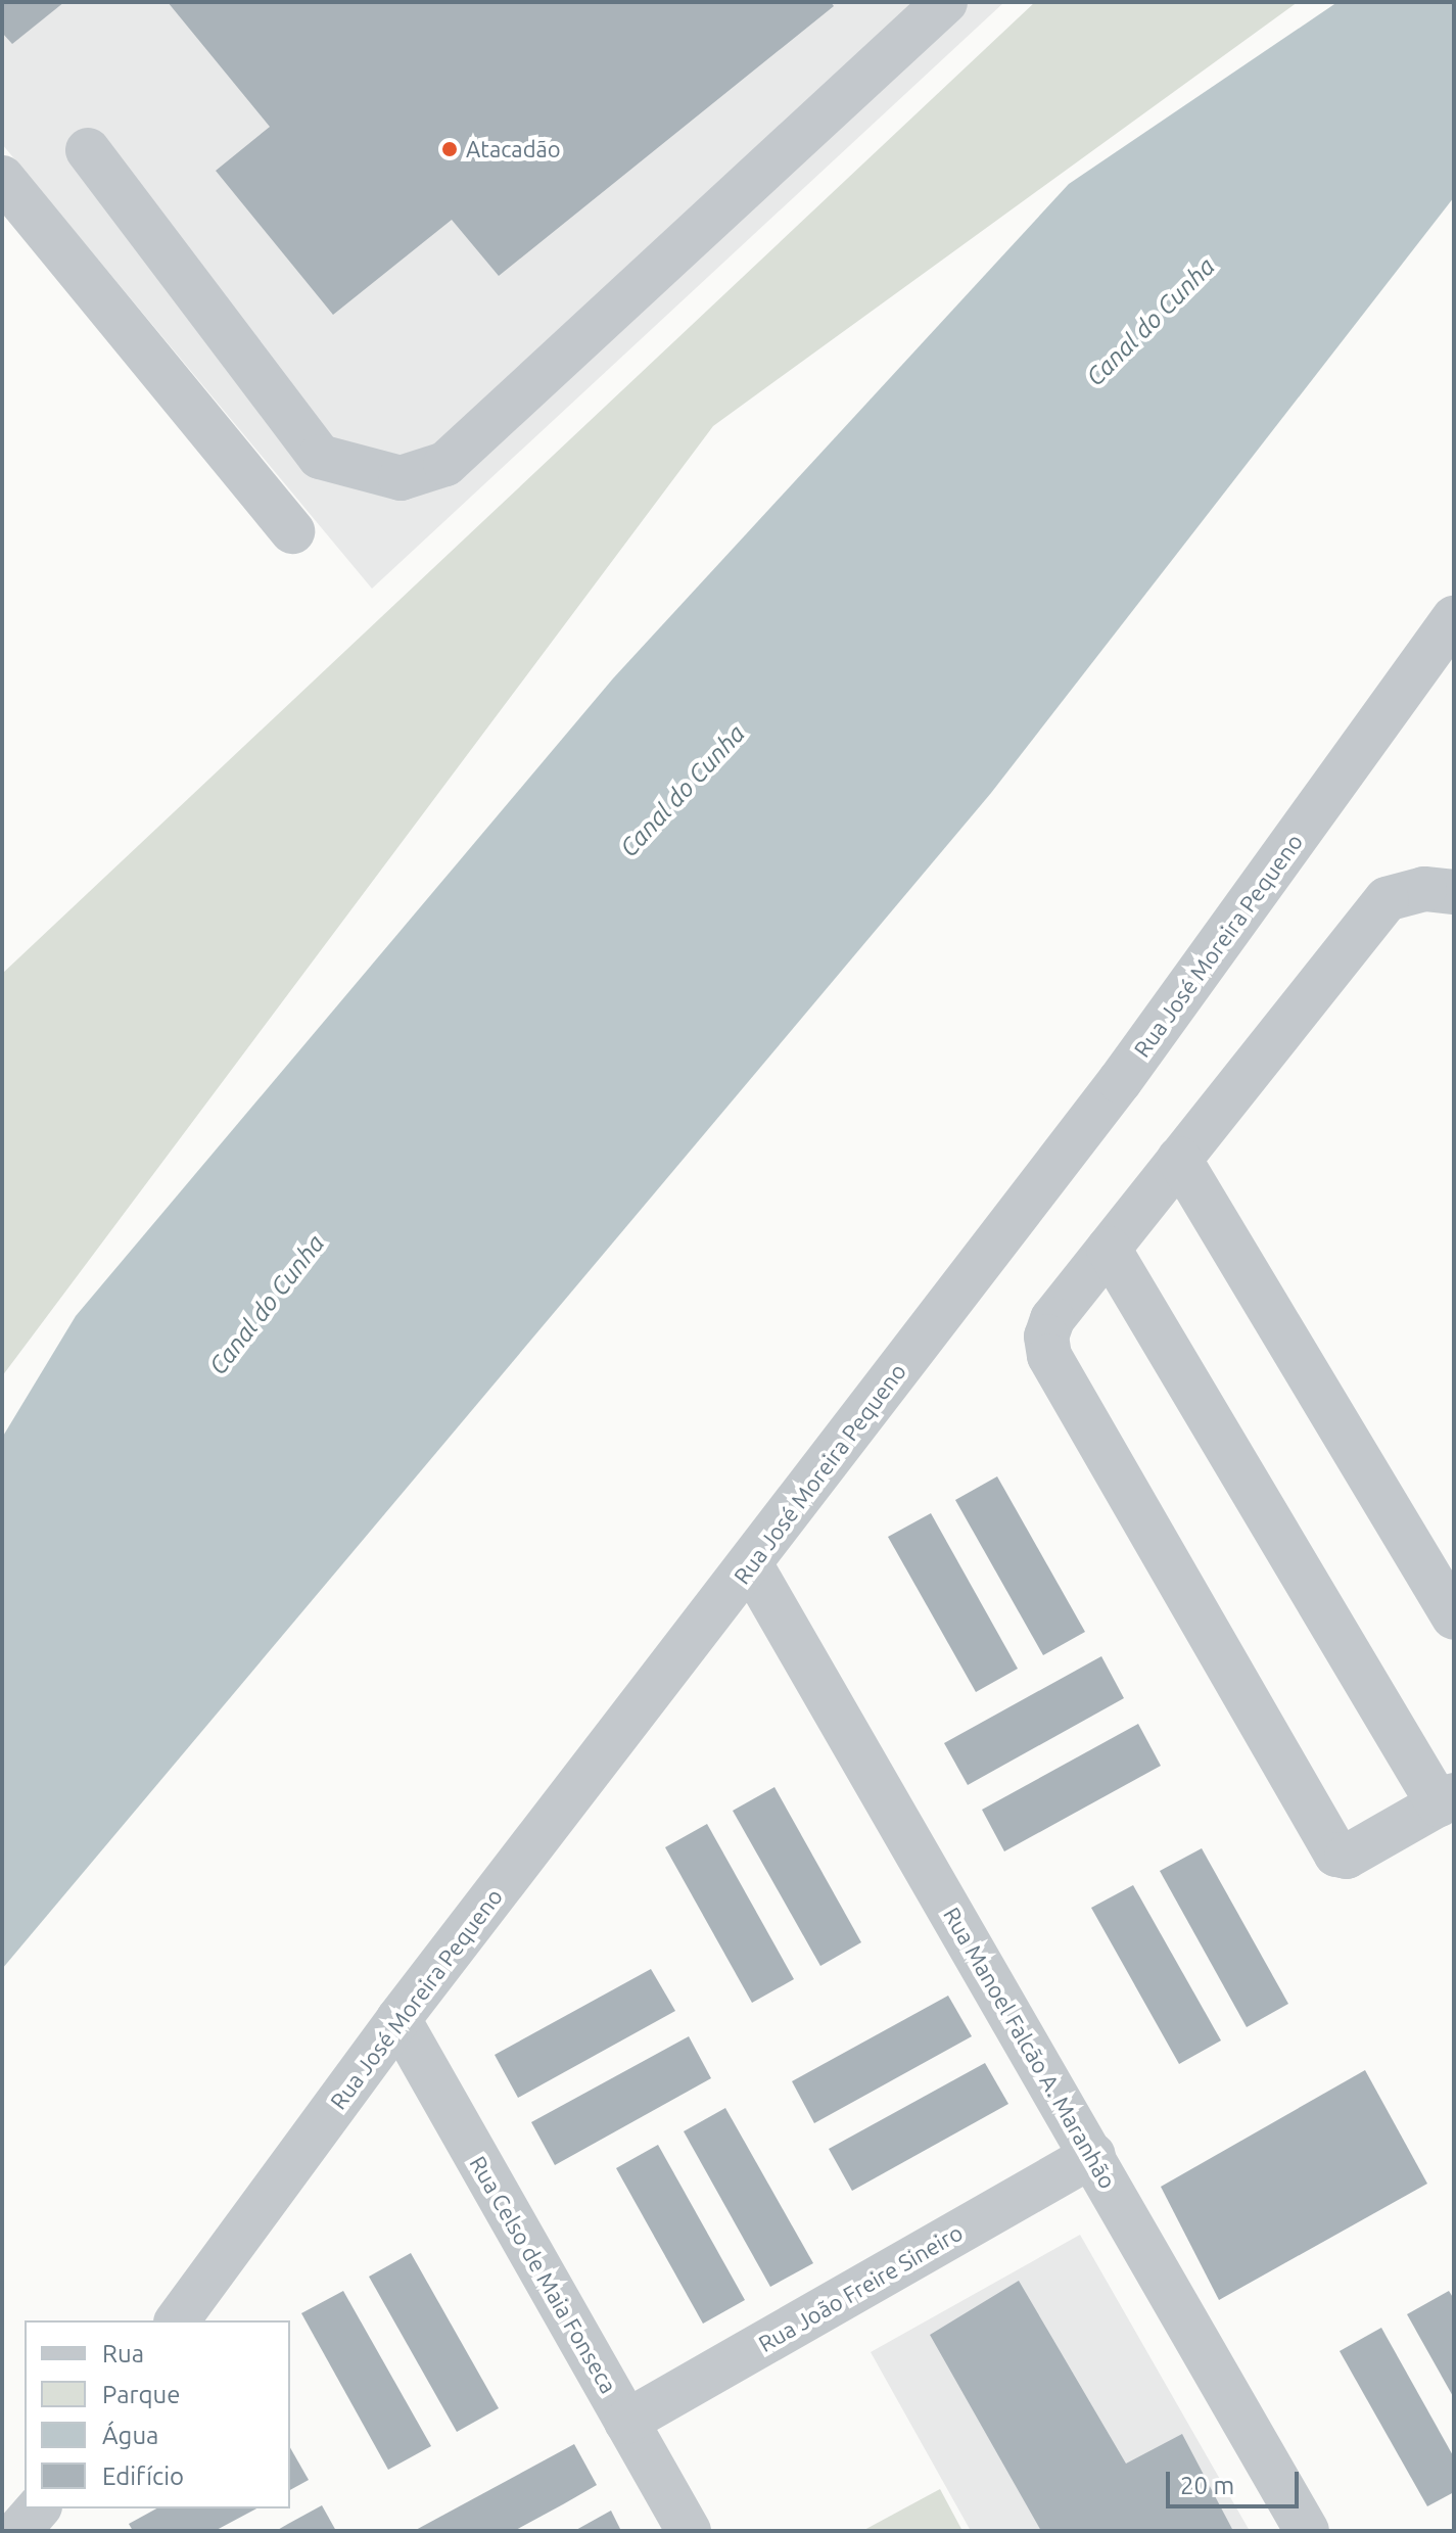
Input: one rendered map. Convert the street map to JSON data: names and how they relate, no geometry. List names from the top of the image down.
{
  "streets": {
    "street": [
      "Rua José Moreira Pequeno",
      "Rua Manoel Falcão A. Maranhão",
      "Rua Celso de Maia Fonseca",
      "Rua João Freire Sineiro"
    ]
  },
  "crossings": [
    ["Rua José Moreira Pequeno", "Rua Manoel Falcão A. Maranhão"],
    ["Rua José Moreira Pequeno", "Rua Celso de Maia Fonseca"],
    ["Rua Manoel Falcão A. Maranhão", "Rua João Freire Sineiro"],
    ["Rua Celso de Maia Fonseca", "Rua João Freire Sineiro"]
  ],
  "water": ["Canal do Cunha"],
  "places": ["Atacadão"],
  "legend": [
    "Rua",
    "Parque",
    "Água",
    "Edifício"
  ],
  "scale_bar": "20 m"
}
